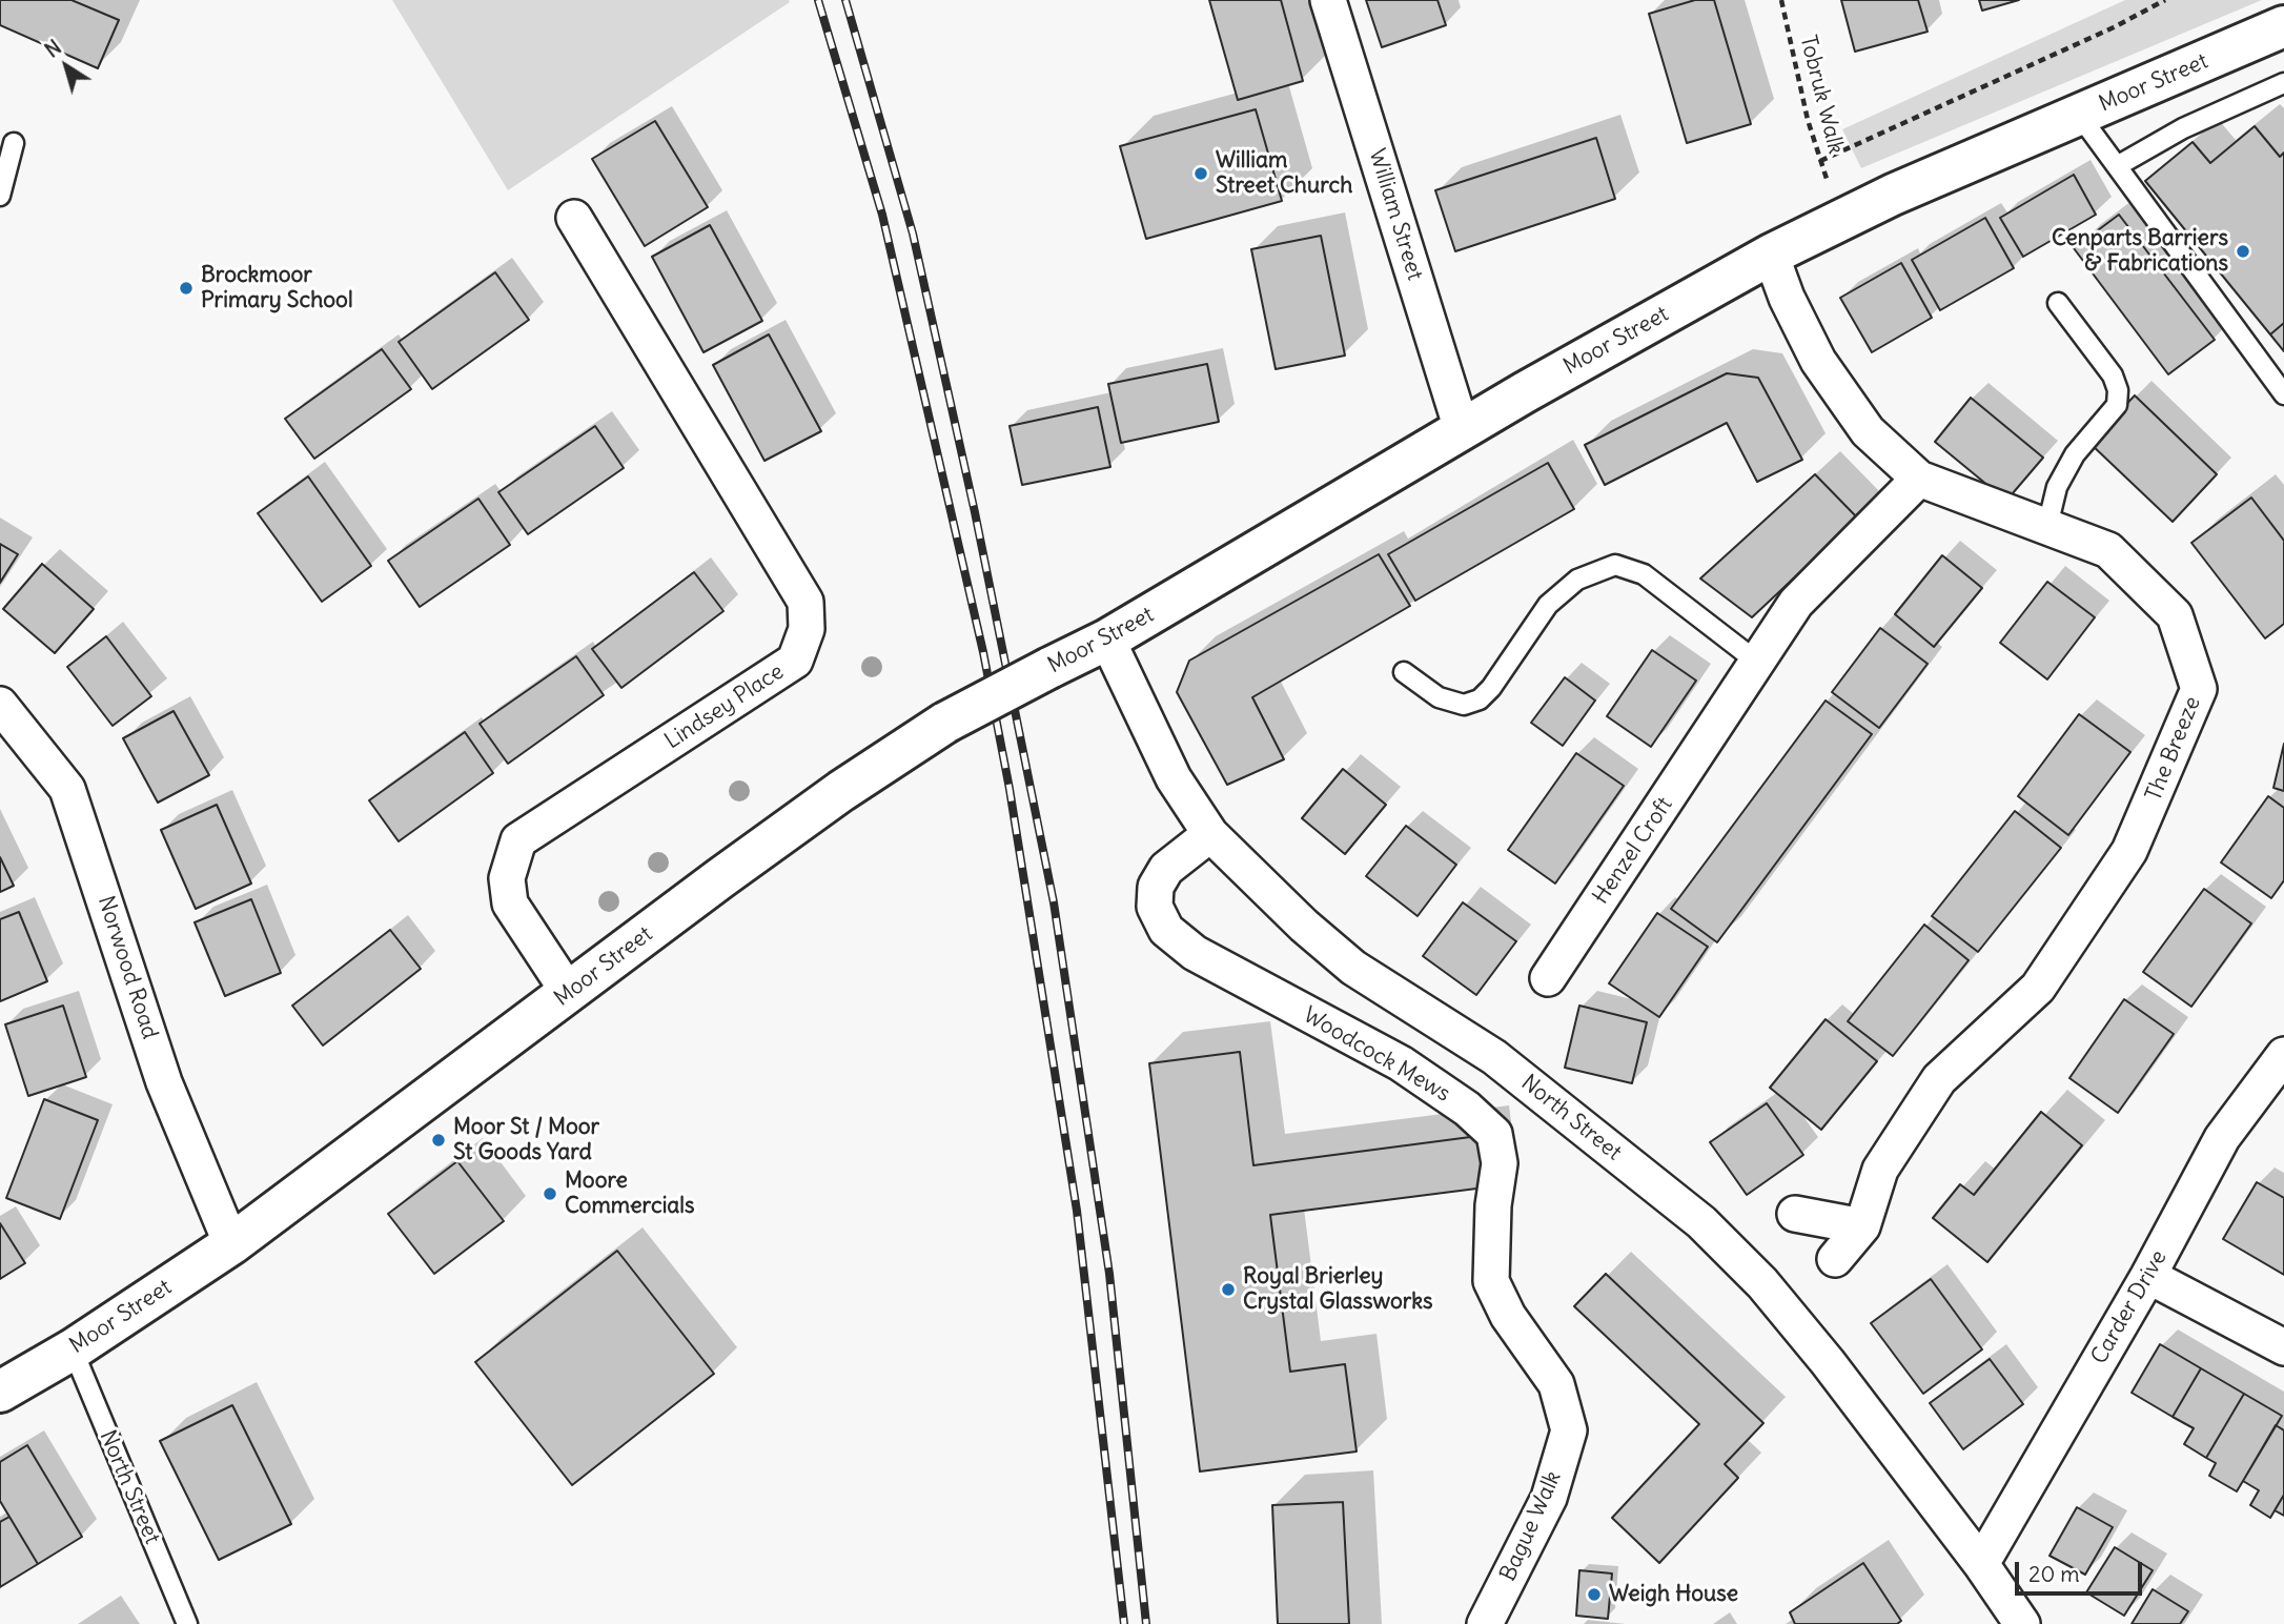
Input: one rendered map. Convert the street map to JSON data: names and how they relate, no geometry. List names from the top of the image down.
{
  "streets": {
    "street": [
      "Moor Street",
      "William Street",
      "Lindsey Place",
      "The Breeze",
      "Henzel Croft",
      "Norwood Road",
      "Woodcock Mews",
      "North Street",
      "Carder Drive",
      "Bague Walk"
    ],
    "path": ["Tobruk Walk"]
  },
  "crossings": [
    ["Moor Street", "William Street"],
    ["Moor Street", "Lindsey Place"],
    ["Moor Street", "The Breeze"],
    ["Moor Street", "Norwood Road"],
    ["Moor Street", "North Street"],
    ["The Breeze", "Henzel Croft"],
    ["Woodcock Mews", "North Street"],
    ["Woodcock Mews", "Bague Walk"],
    ["North Street", "Carder Drive"]
  ],
  "places": [
    "William Street Church",
    "Cenparts Barriers & Fabrications",
    "Brockmoor Primary School",
    "Moor St / Moor St Goods Yard",
    "Moore Commercials",
    "Royal Brierley Crystal Glassworks",
    "Weigh House"
  ],
  "scale_bar": "20 m",
  "north": "top left"
}
